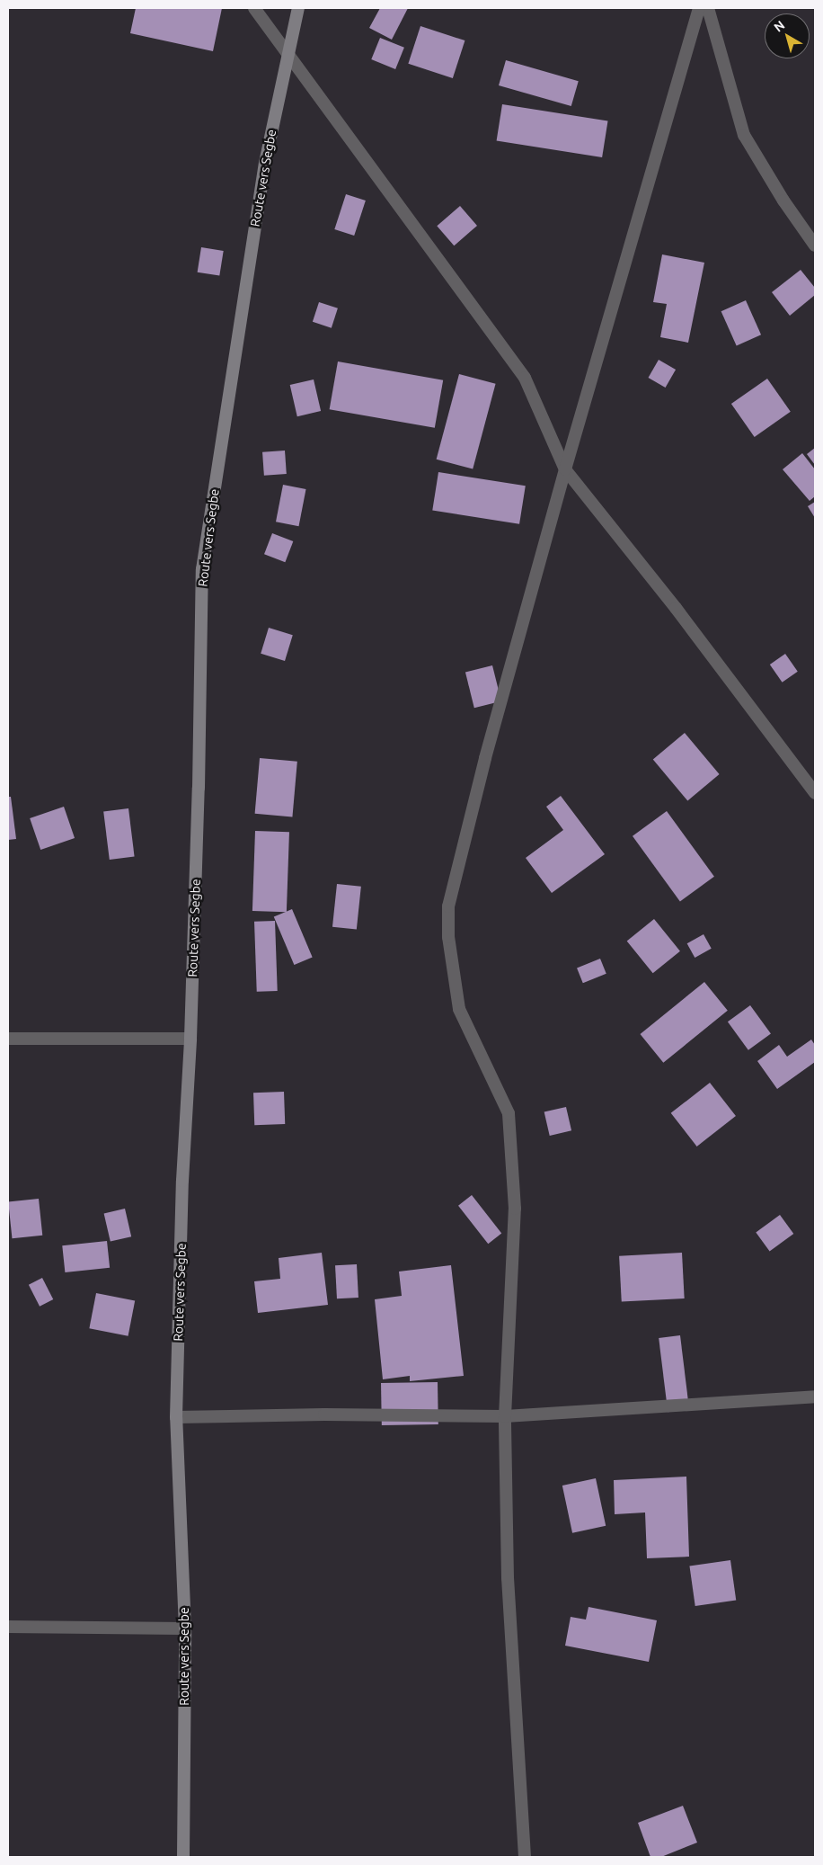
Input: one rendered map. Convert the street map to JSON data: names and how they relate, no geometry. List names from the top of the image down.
{
  "streets": {
    "main road": ["Route vers Segbe"]
  },
  "north": "top left"
}
